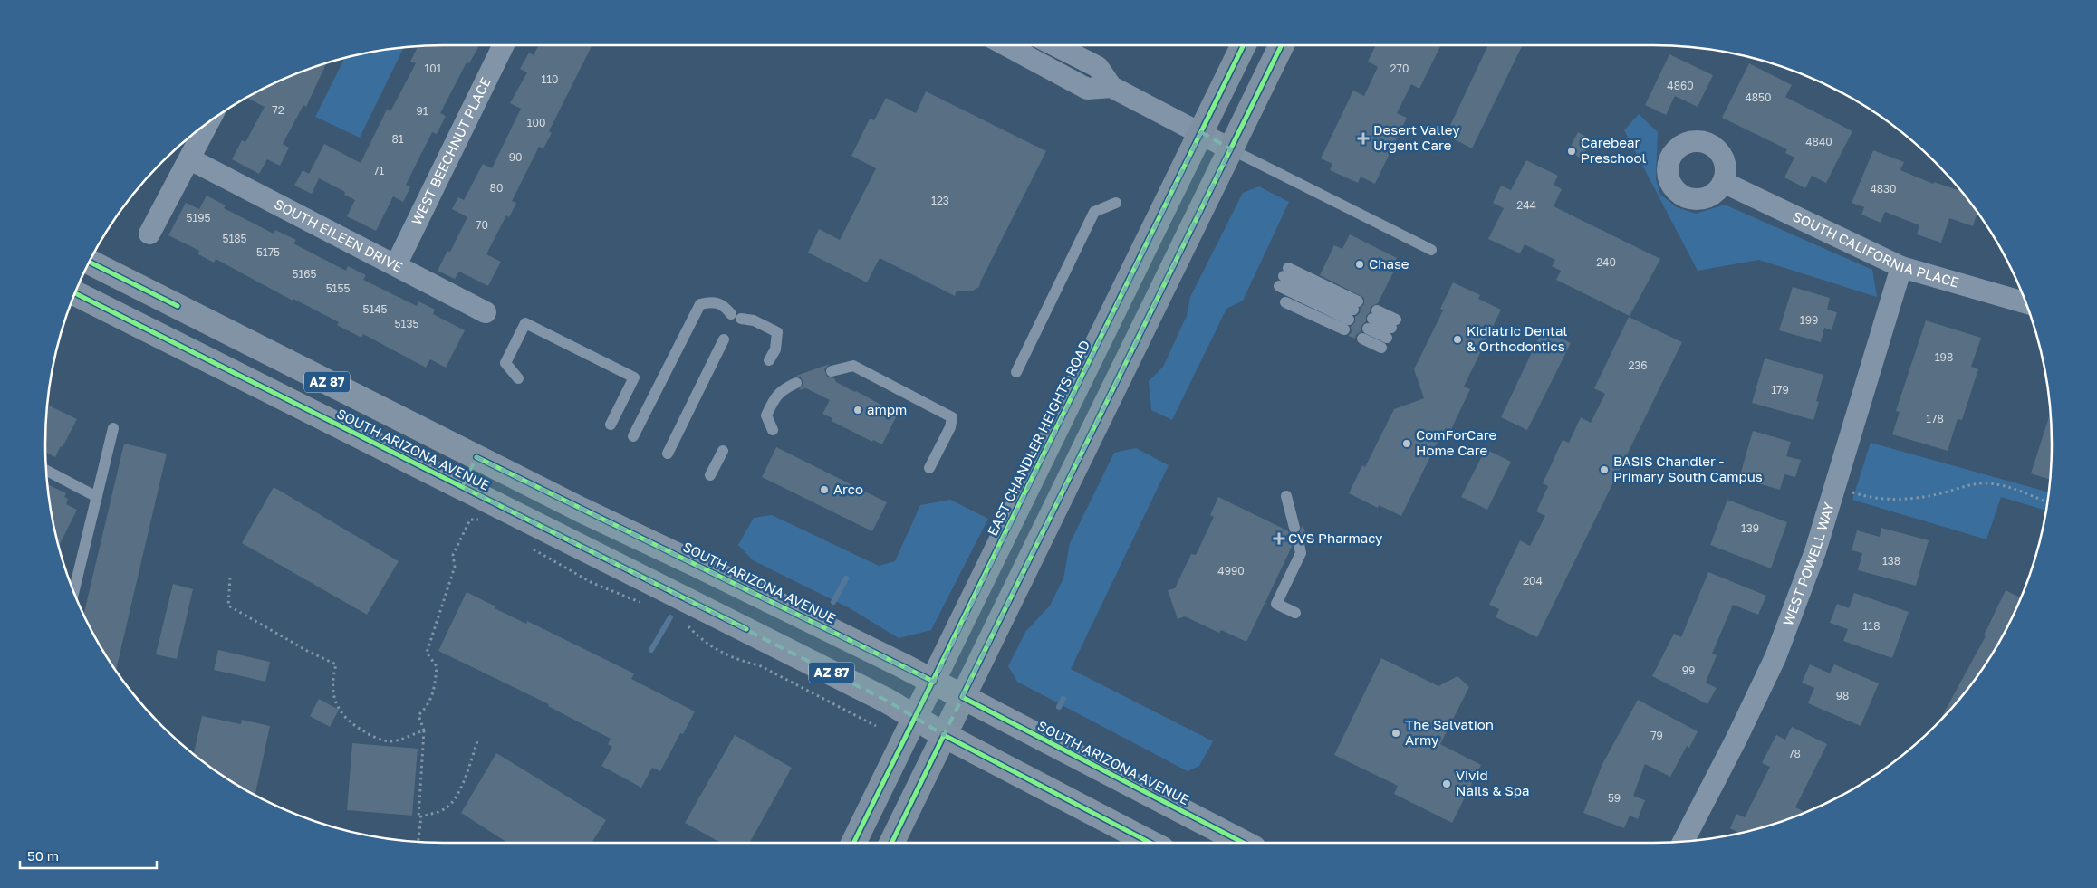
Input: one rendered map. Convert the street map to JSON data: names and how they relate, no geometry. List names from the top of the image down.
{
  "streets": {
    "main road": ["AZ 87", "EAST CHANDLER HEIGHTS ROAD", "SOUTH ARIZONA AVENUE"],
    "street": [
      "WEST BEECHNUT PLACE",
      "SOUTH EILEEN DRIVE",
      "SOUTH CALIFORNIA PLACE",
      "WEST POWELL WAY"
    ]
  },
  "crossings": [
    ["WEST BEECHNUT PLACE", "SOUTH EILEEN DRIVE"],
    ["SOUTH CALIFORNIA PLACE", "WEST POWELL WAY"],
    ["EAST CHANDLER HEIGHTS ROAD", "SOUTH ARIZONA AVENUE"]
  ],
  "places": {
    "health": ["Desert Valley Urgent Care", "CVS Pharmacy"],
    "other": [
      "Carebear Preschool",
      "Chase",
      "Kidiatric Dental & Orthodontics",
      "ampm",
      "ComForCare Home Care",
      "BASIS Chandler - Primary South Campus",
      "Arco",
      "The Salvation Army",
      "Vivid Nails & Spa"
    ]
  },
  "house_numbers": [
    "101",
    "270",
    "110",
    "4860",
    "4850",
    "72",
    "91",
    "100",
    "81",
    "4840",
    "90",
    "71",
    "80",
    "4830",
    "123",
    "244",
    "5195",
    "70",
    "5185",
    "5175",
    "240",
    "5165",
    "5155",
    "5145",
    "199",
    "5135",
    "198",
    "236",
    "179",
    "178",
    "139",
    "138",
    "4990",
    "204",
    "118",
    "99",
    "98",
    "79",
    "78",
    "59"
  ],
  "scale_bar": "50 m"
}
